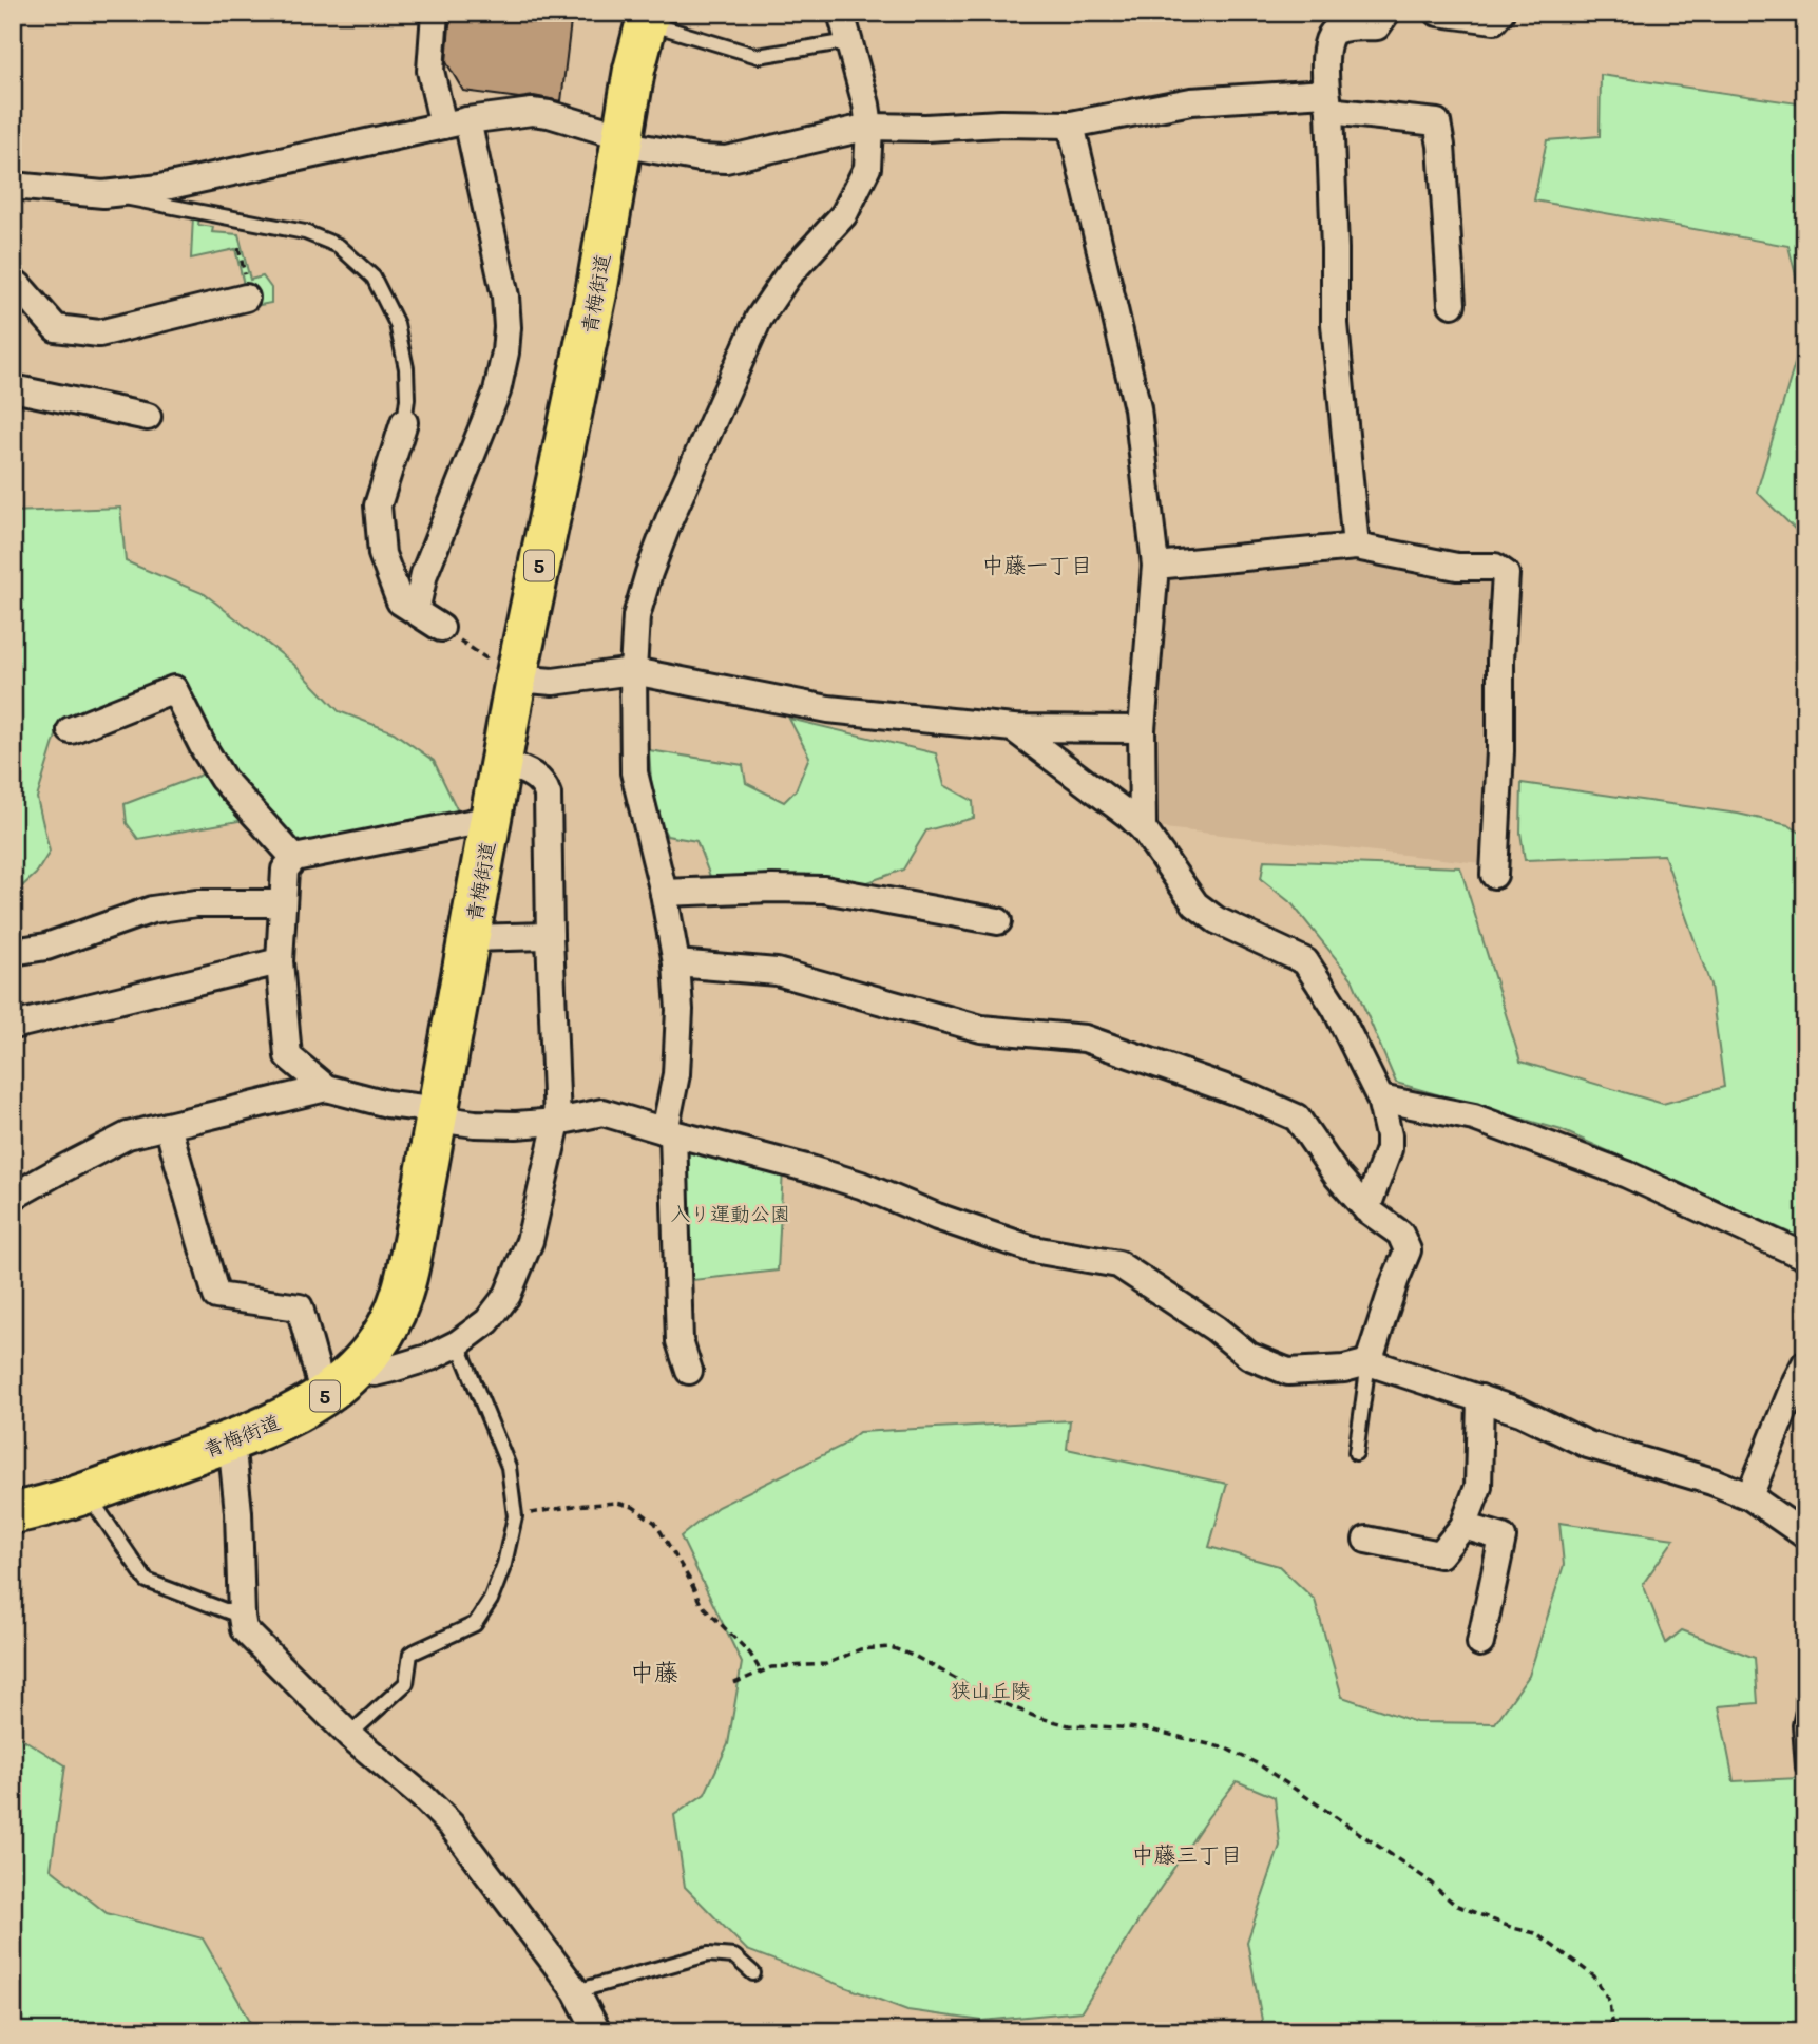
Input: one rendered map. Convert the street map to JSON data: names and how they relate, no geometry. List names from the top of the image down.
{
  "streets": {
    "main road": ["青梅街道", "5"]
  },
  "districts": ["中藤一丁目", "中藤", "中藤三丁目"],
  "parks": ["入り運動公園", "狭山丘陵"]
}
